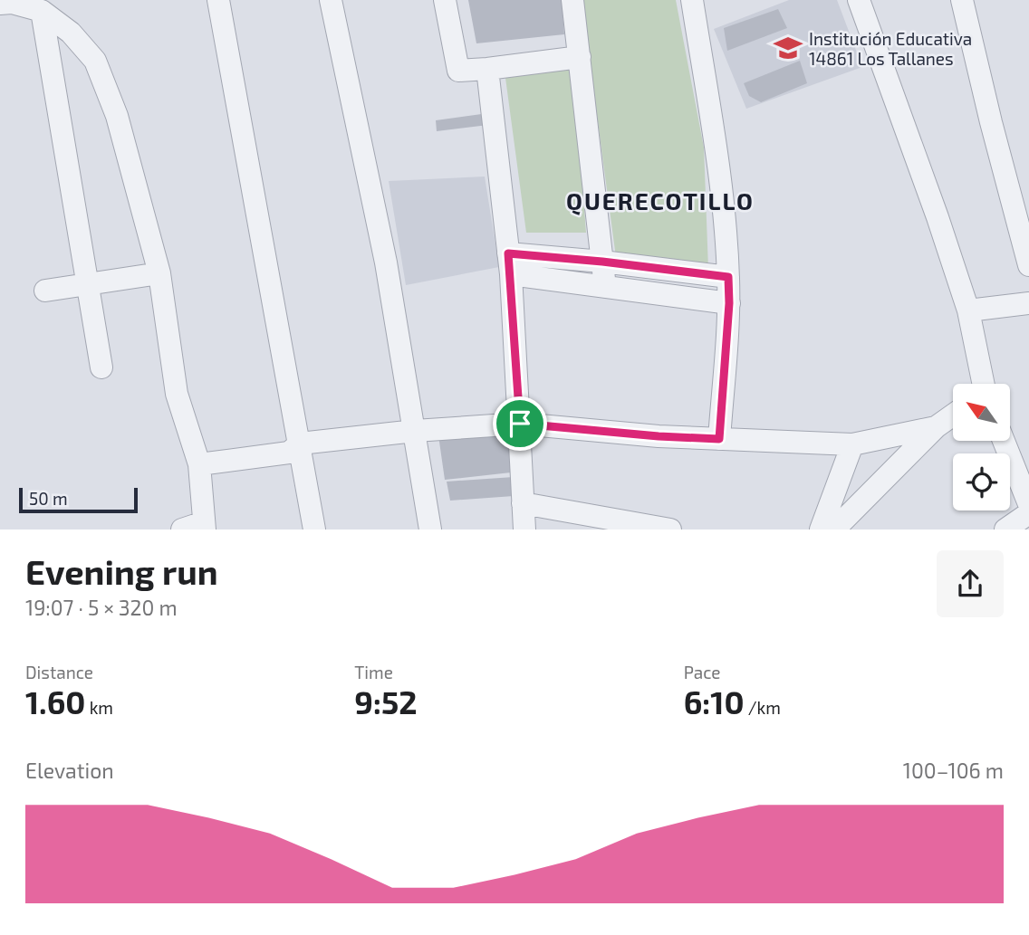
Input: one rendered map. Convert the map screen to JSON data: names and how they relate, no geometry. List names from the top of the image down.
{
  "districts": ["QUERECOTILLO"],
  "places": {
    "school or university": ["Institución Educativa 14861 Los Tallanes"]
  },
  "scale_bar": "50 m",
  "north": "top left",
  "page": {
    "scale": "50 m",
    "heading": ["Evening run", "19:07 · 5 × 320 m"],
    "stats": [
      ["Distance", "1.60 km"],
      ["Time", "9:52"],
      ["Pace", "6:10 /km"]
    ],
    "chart": ["Elevation", "100–106 m"]
  }
}
